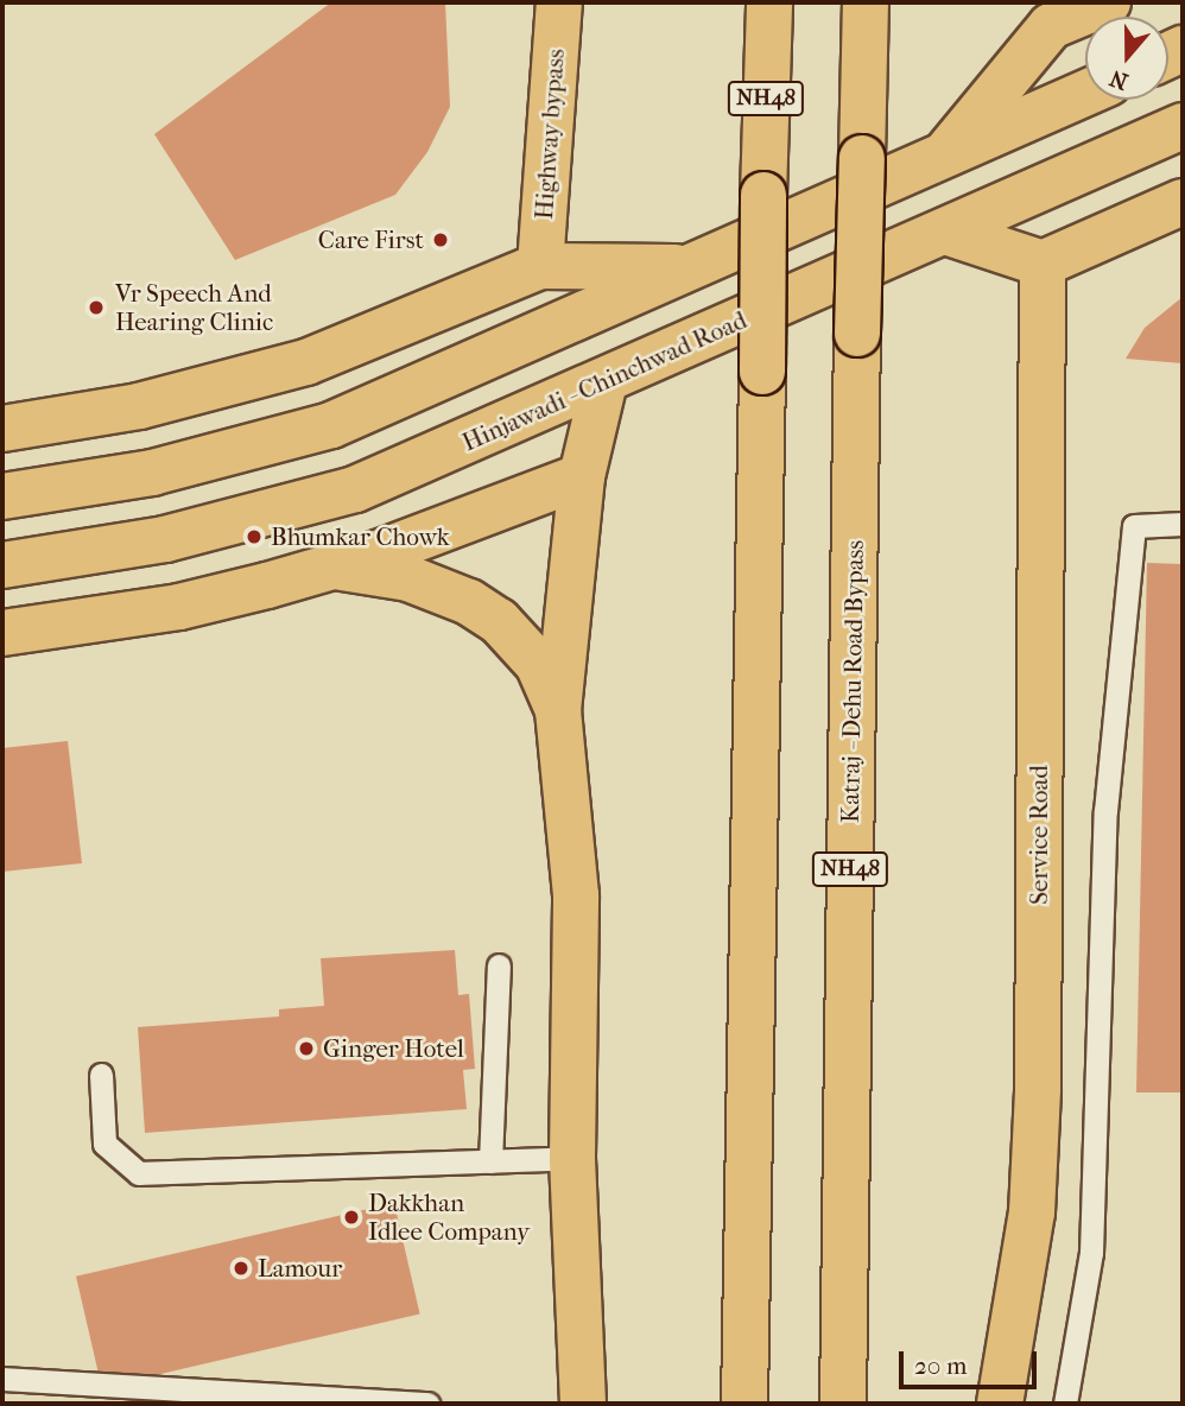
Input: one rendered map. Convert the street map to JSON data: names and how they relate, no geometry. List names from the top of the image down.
{
  "streets": {
    "main road": [
      "NH48",
      "Highway bypass",
      "Hinjawadi - Chinchwad Road",
      "Katraj - Dehu Road Bypass",
      "Service Road"
    ]
  },
  "places": [
    "Care First",
    "Vr Speech And Hearing Clinic",
    "Bhumkar Chowk",
    "Ginger Hotel",
    "Dakkhan Idlee Company",
    "Lamour"
  ],
  "scale_bar": "20 m",
  "north": "bottom"
}
